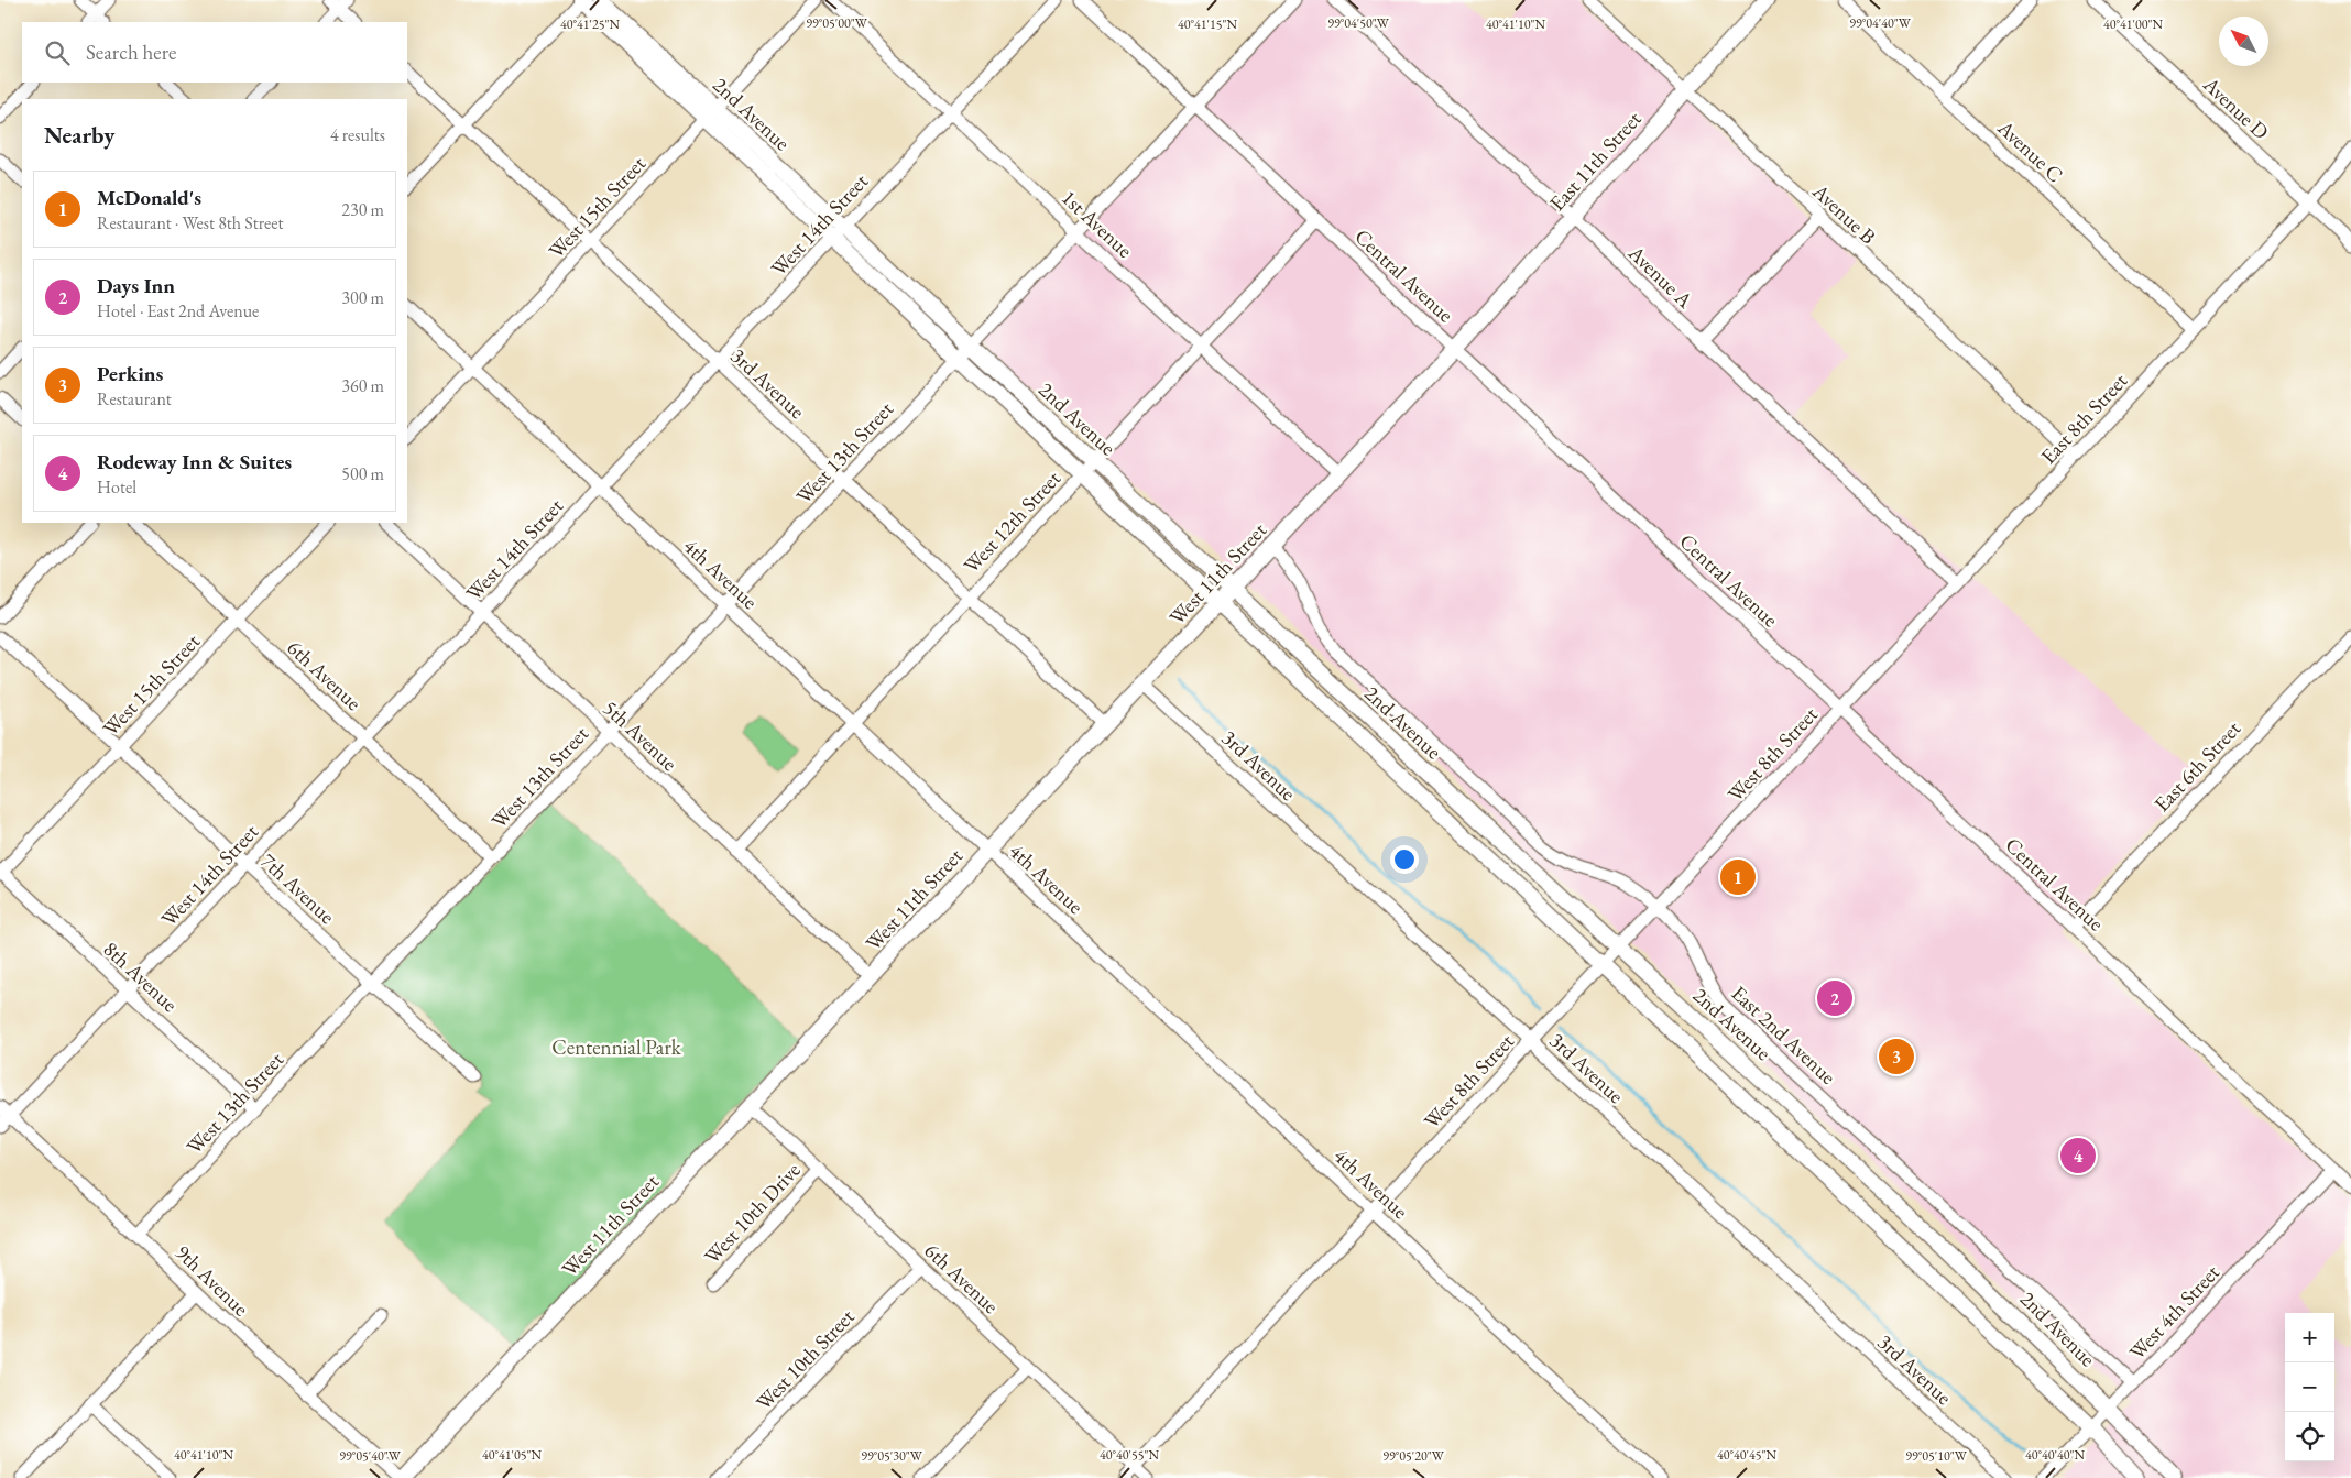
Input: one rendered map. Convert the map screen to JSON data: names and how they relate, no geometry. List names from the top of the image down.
{
  "streets": {
    "main road": ["2nd Avenue", "East 11th Street", "West 11th Street"],
    "street": [
      "Avenue D",
      "Avenue C",
      "West 15th Street",
      "Avenue B",
      "1st Avenue",
      "West 14th Street",
      "Central Avenue",
      "Avenue A",
      "3rd Avenue",
      "East 8th Street",
      "West 13th Street",
      "West 12th Street",
      "4th Avenue",
      "6th Avenue",
      "5th Avenue",
      "West 8th Street",
      "East 6th Street",
      "7th Avenue",
      "8th Avenue",
      "East 2nd Avenue",
      "West 10th Drive",
      "9th Avenue",
      "West 4th Street",
      "West 10th Street"
    ]
  },
  "crossings": [
    ["Avenue D", "East 8th Street"],
    ["2nd Avenue", "West 15th Street"],
    ["2nd Avenue", "West 14th Street"],
    ["2nd Avenue", "West 13th Street"],
    ["2nd Avenue", "West 12th Street"],
    ["2nd Avenue", "West 11th Street"],
    ["2nd Avenue", "West 8th Street"],
    ["2nd Avenue", "West 4th Street"],
    ["Avenue C", "East 8th Street"],
    ["East 11th Street", "Avenue B"],
    ["East 11th Street", "Central Avenue"],
    ["East 11th Street", "Avenue A"],
    ["East 11th Street", "West 11th Street"],
    ["West 15th Street", "3rd Avenue"],
    ["West 15th Street", "4th Avenue"],
    ["West 15th Street", "6th Avenue"],
    ["West 15th Street", "7th Avenue"],
    ["West 15th Street", "8th Avenue"],
    ["Avenue B", "East 8th Street"],
    ["1st Avenue", "West 14th Street"],
    ["1st Avenue", "West 13th Street"],
    ["1st Avenue", "West 12th Street"],
    ["1st Avenue", "West 11th Street"],
    ["West 14th Street", "3rd Avenue"],
    ["West 14th Street", "4th Avenue"],
    ["West 14th Street", "6th Avenue"],
    ["West 14th Street", "5th Avenue"],
    ["West 14th Street", "7th Avenue"],
    ["West 14th Street", "8th Avenue"],
    ["West 14th Street", "9th Avenue"],
    ["Central Avenue", "East 8th Street"],
    ["Central Avenue", "West 13th Street"],
    ["Central Avenue", "West 12th Street"],
    ["Central Avenue", "West 11th Street"],
    ["Central Avenue", "West 8th Street"],
    ["Central Avenue", "East 6th Street"],
    ["Central Avenue", "West 4th Street"],
    ["Avenue A", "East 8th Street"],
    ["3rd Avenue", "West 13th Street"],
    ["3rd Avenue", "West 12th Street"],
    ["3rd Avenue", "West 11th Street"],
    ["3rd Avenue", "West 8th Street"],
    ["East 8th Street", "West 8th Street"],
    ["West 13th Street", "4th Avenue"],
    ["West 13th Street", "6th Avenue"],
    ["West 13th Street", "5th Avenue"],
    ["West 13th Street", "7th Avenue"],
    ["West 13th Street", "8th Avenue"],
    ["West 13th Street", "9th Avenue"],
    ["West 12th Street", "4th Avenue"],
    ["West 12th Street", "5th Avenue"],
    ["4th Avenue", "West 11th Street"],
    ["4th Avenue", "West 8th Street"],
    ["West 11th Street", "6th Avenue"],
    ["West 11th Street", "5th Avenue"],
    ["West 11th Street", "East 2nd Avenue"],
    ["West 11th Street", "9th Avenue"],
    ["6th Avenue", "West 8th Street"],
    ["6th Avenue", "West 10th Drive"],
    ["6th Avenue", "West 10th Street"],
    ["West 8th Street", "East 2nd Avenue"],
    ["East 2nd Avenue", "West 4th Street"]
  ],
  "parks": ["Centennial Park"],
  "north": "top left",
  "page": {
    "search": "Search here",
    "heading": ["Nearby", "4 results"],
    "list": [
      {
        "mark": "1",
        "name": "McDonald's",
        "note": "Restaurant · West 8th Street",
        "value": "230 m"
      },
      {
        "mark": "2",
        "name": "Days Inn",
        "note": "Hotel · East 2nd Avenue",
        "value": "300 m"
      },
      {
        "mark": "3",
        "name": "Perkins",
        "note": "Restaurant",
        "value": "360 m"
      },
      {
        "mark": "4",
        "name": "Rodeway Inn & Suites",
        "note": "Hotel",
        "value": "500 m"
      }
    ],
    "pins": [
      "1",
      "2",
      "3",
      "4"
    ],
    "map_buttons": ["+", "−"]
  },
  "coordinates": [
    "99°05'00\"W",
    "99°04'50\"W",
    "99°04'40\"W",
    "40°41'25\"N",
    "40°41'15\"N",
    "40°41'10\"N",
    "40°41'00\"N",
    "40°41'05\"N",
    "40°40'55\"N",
    "40°40'45\"N",
    "40°40'40\"N",
    "99°05'40\"W",
    "99°05'30\"W",
    "99°05'20\"W",
    "99°05'10\"W"
  ]
}
